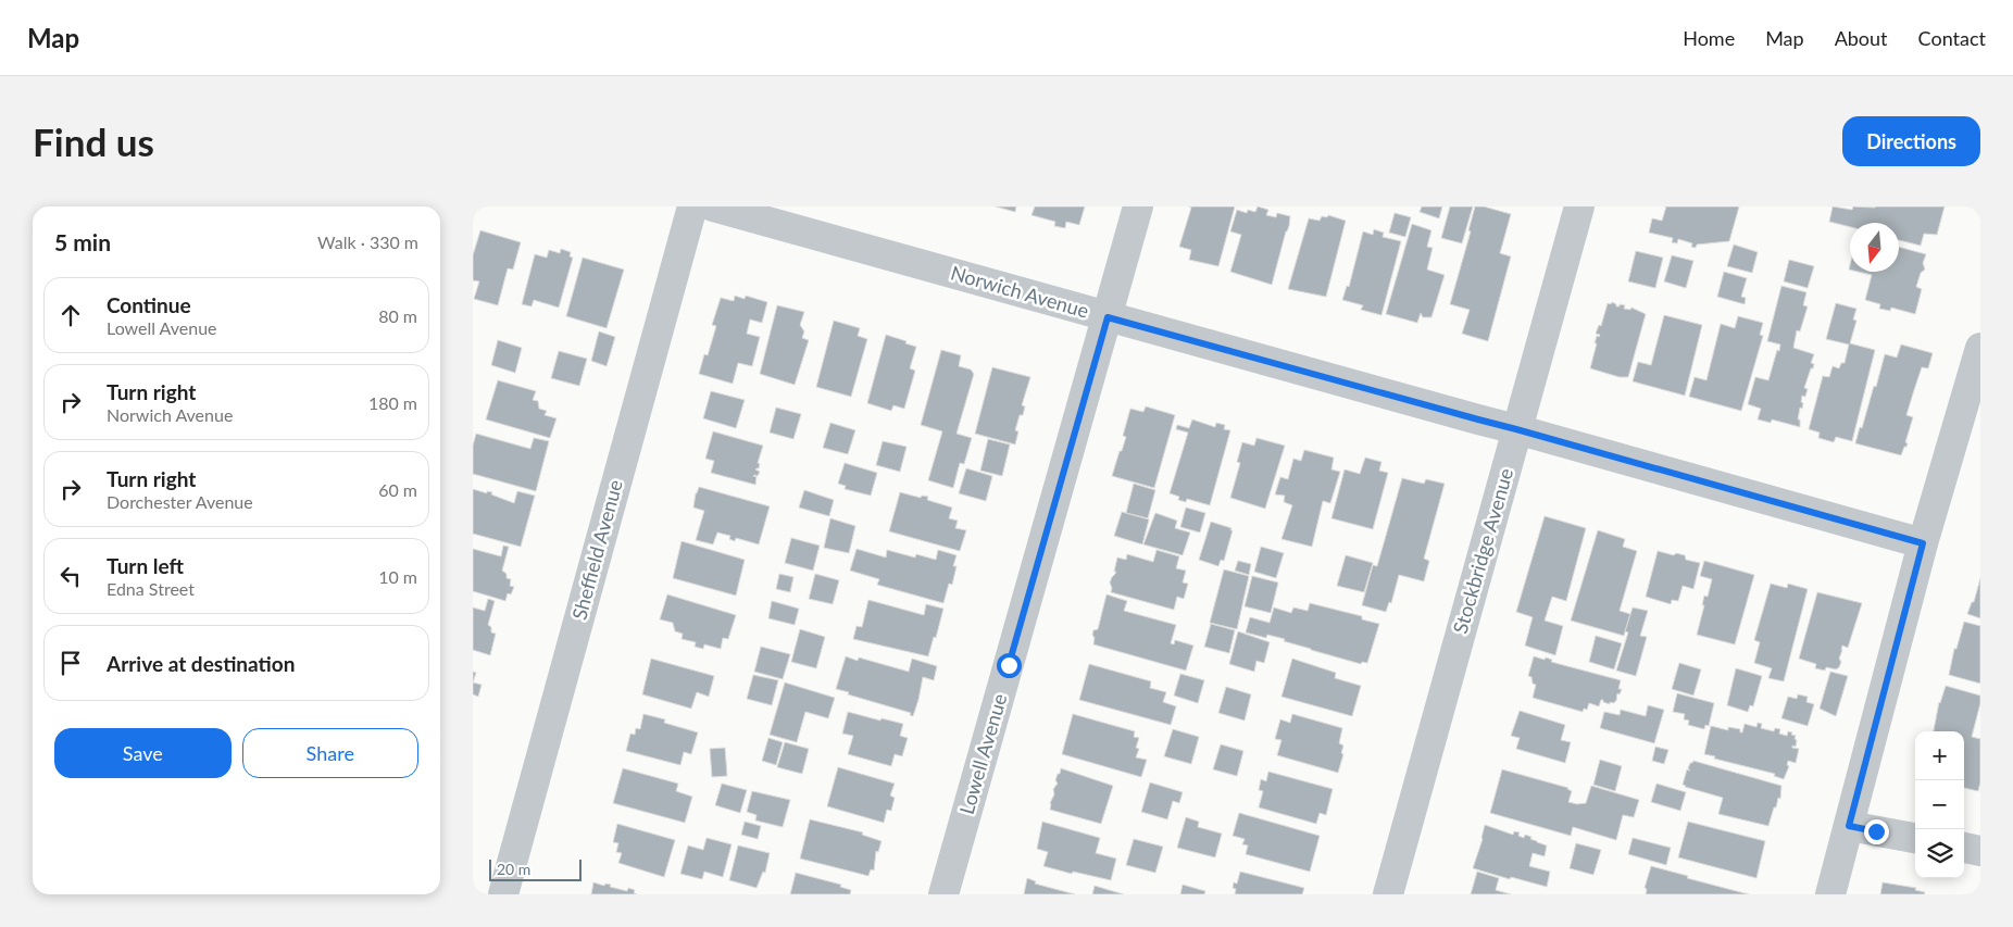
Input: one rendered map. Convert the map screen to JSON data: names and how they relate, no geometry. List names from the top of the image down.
{
  "streets": {
    "street": [
      "Norwich Avenue",
      "Sheffield Avenue",
      "Stockbridge Avenue",
      "Lowell Avenue"
    ]
  },
  "crossings": [
    ["Norwich Avenue", "Stockbridge Avenue"],
    ["Norwich Avenue", "Lowell Avenue"]
  ],
  "scale_bar": "20 m",
  "north": "bottom",
  "page": {
    "header": "Map",
    "nav": [
      "Home",
      "Map",
      "About",
      "Contact"
    ],
    "buttons": [
      "Directions",
      ["Save", "Share"]
    ],
    "title": "Find us",
    "heading": ["5 min", "Walk · 330 m"],
    "list": [
      ["Continue", "Lowell Avenue", "80 m"],
      ["Turn right", "Norwich Avenue", "180 m"],
      ["Turn right", "Dorchester Avenue", "60 m"],
      ["Turn left", "Edna Street", "10 m"],
      "Arrive at destination"
    ],
    "map_buttons": ["+", "−"],
    "scale": "20 m"
  }
}
